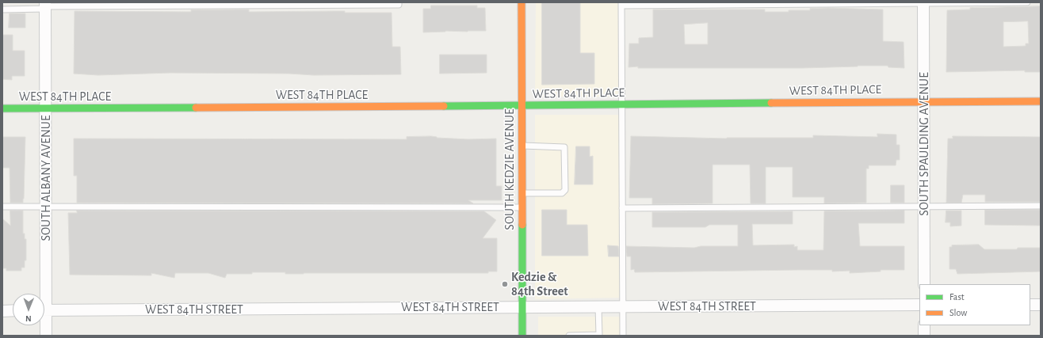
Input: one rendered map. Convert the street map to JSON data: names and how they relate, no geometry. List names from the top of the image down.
{
  "streets": {
    "street": [
      "WEST 84TH PLACE",
      "SOUTH SPAULDING AVENUE",
      "SOUTH KEDZIE AVENUE",
      "SOUTH ALBANY AVENUE",
      "WEST 84TH STREET"
    ]
  },
  "crossings": [
    ["WEST 84TH PLACE", "SOUTH SPAULDING AVENUE"],
    ["WEST 84TH PLACE", "SOUTH KEDZIE AVENUE"],
    ["WEST 84TH PLACE", "SOUTH ALBANY AVENUE"],
    ["SOUTH KEDZIE AVENUE", "WEST 84TH STREET"]
  ],
  "places": ["Kedzie & 84th Street"],
  "legend": ["Fast", "Slow"],
  "north": "bottom"
}
